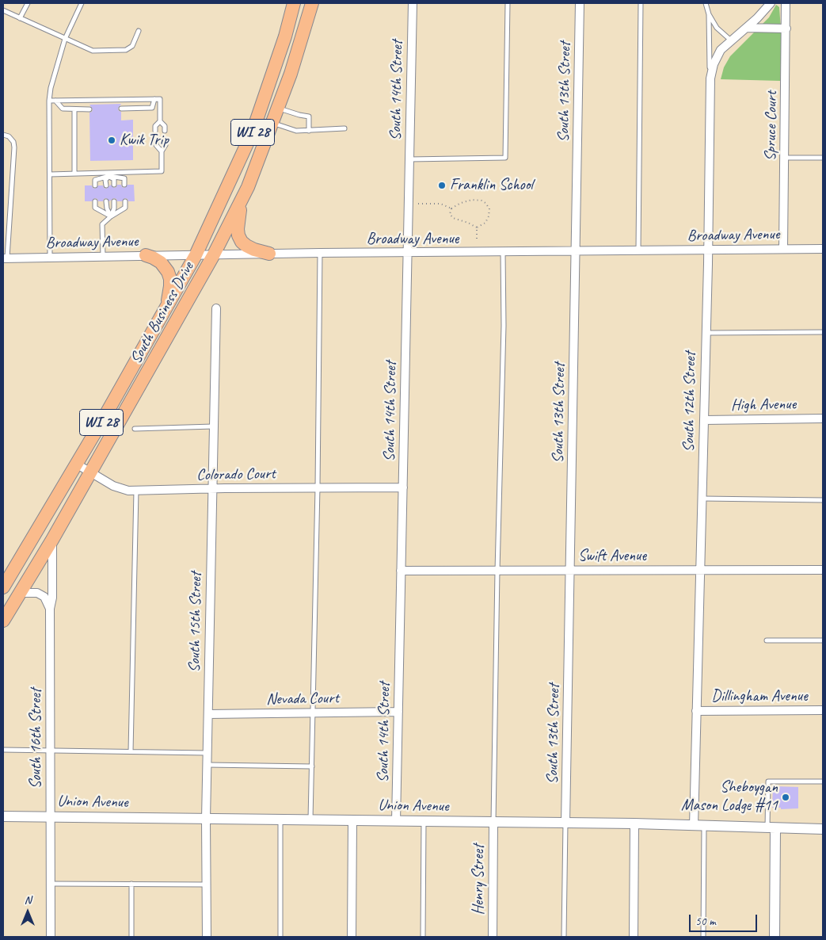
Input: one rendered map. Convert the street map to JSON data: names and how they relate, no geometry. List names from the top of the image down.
{
  "streets": {
    "main road": ["WI 28", "South Business Drive"],
    "street": [
      "South 14th Street",
      "South 13th Street",
      "Spruce Court",
      "Broadway Avenue",
      "South 12th Street",
      "High Avenue",
      "Colorado Court",
      "Swift Avenue",
      "South 15th Street",
      "Dillingham Avenue",
      "Nevada Court",
      "South 16th Street",
      "Union Avenue",
      "Henry Street"
    ]
  },
  "crossings": [
    ["South 14th Street", "Broadway Avenue"],
    ["South 14th Street", "Colorado Court"],
    ["South 14th Street", "Swift Avenue"],
    ["South 14th Street", "Nevada Court"],
    ["South 14th Street", "Union Avenue"],
    ["South 13th Street", "Broadway Avenue"],
    ["South 13th Street", "Swift Avenue"],
    ["South 13th Street", "Union Avenue"],
    ["Spruce Court", "Broadway Avenue"],
    ["Broadway Avenue", "South Business Drive"],
    ["Broadway Avenue", "South 12th Street"],
    ["South Business Drive", "Colorado Court"],
    ["South Business Drive", "South 16th Street"],
    ["South 12th Street", "High Avenue"],
    ["South 12th Street", "Swift Avenue"],
    ["South 12th Street", "Dillingham Avenue"],
    ["South 12th Street", "Union Avenue"],
    ["Colorado Court", "South 15th Street"],
    ["South 15th Street", "Nevada Court"],
    ["South 15th Street", "Union Avenue"],
    ["South 16th Street", "Union Avenue"],
    ["Union Avenue", "Henry Street"]
  ],
  "places": ["Kwik Trip", "Franklin School", "Sheboygan Mason Lodge #11"],
  "scale_bar": "50 m",
  "north": "top"
}
